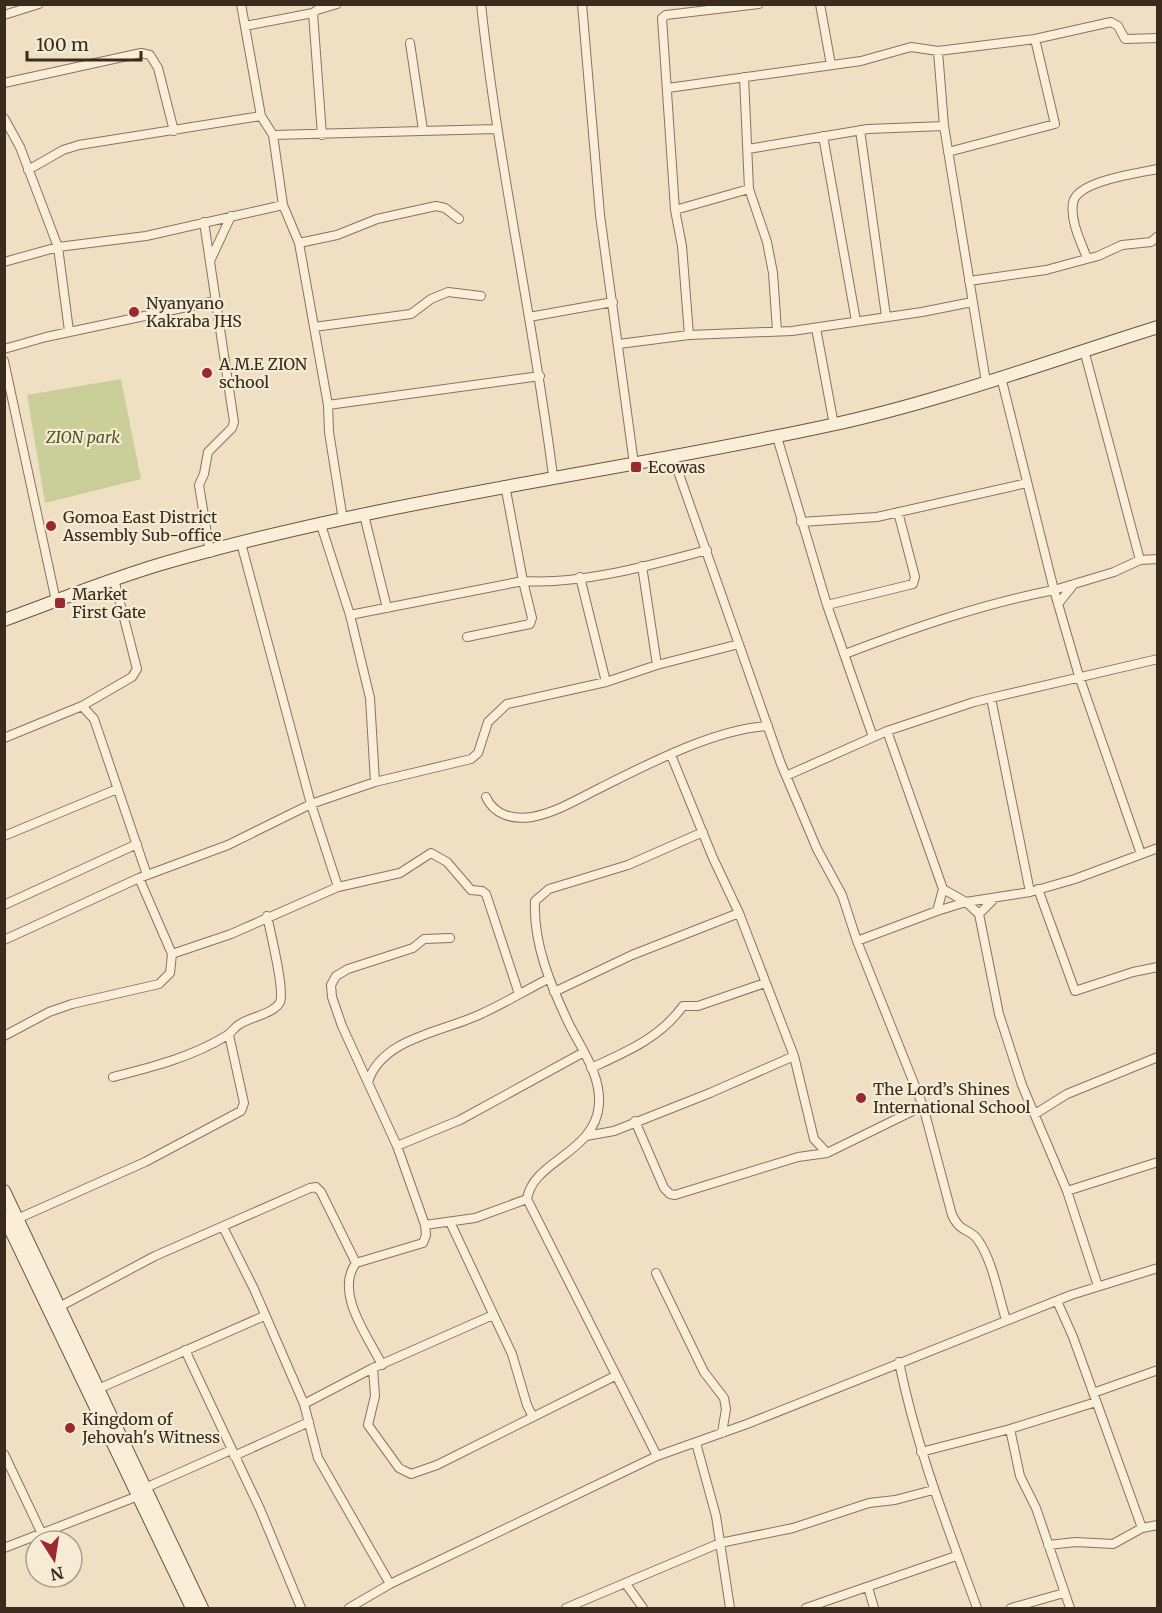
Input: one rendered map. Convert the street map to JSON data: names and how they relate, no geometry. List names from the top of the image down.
{
  "parks": ["ZION park"],
  "places": {
    "other": [
      "Nyanyano Kakraba JHS",
      "A.M.E ZION school",
      "Gomoa East District Assembly Sub-office",
      "The Lord’s Shines International School",
      "Kingdom of Jehovah's Witness"
    ],
    "transit": ["Ecowas", "Market First Gate"]
  },
  "scale_bar": "100 m",
  "north": "bottom"
}
